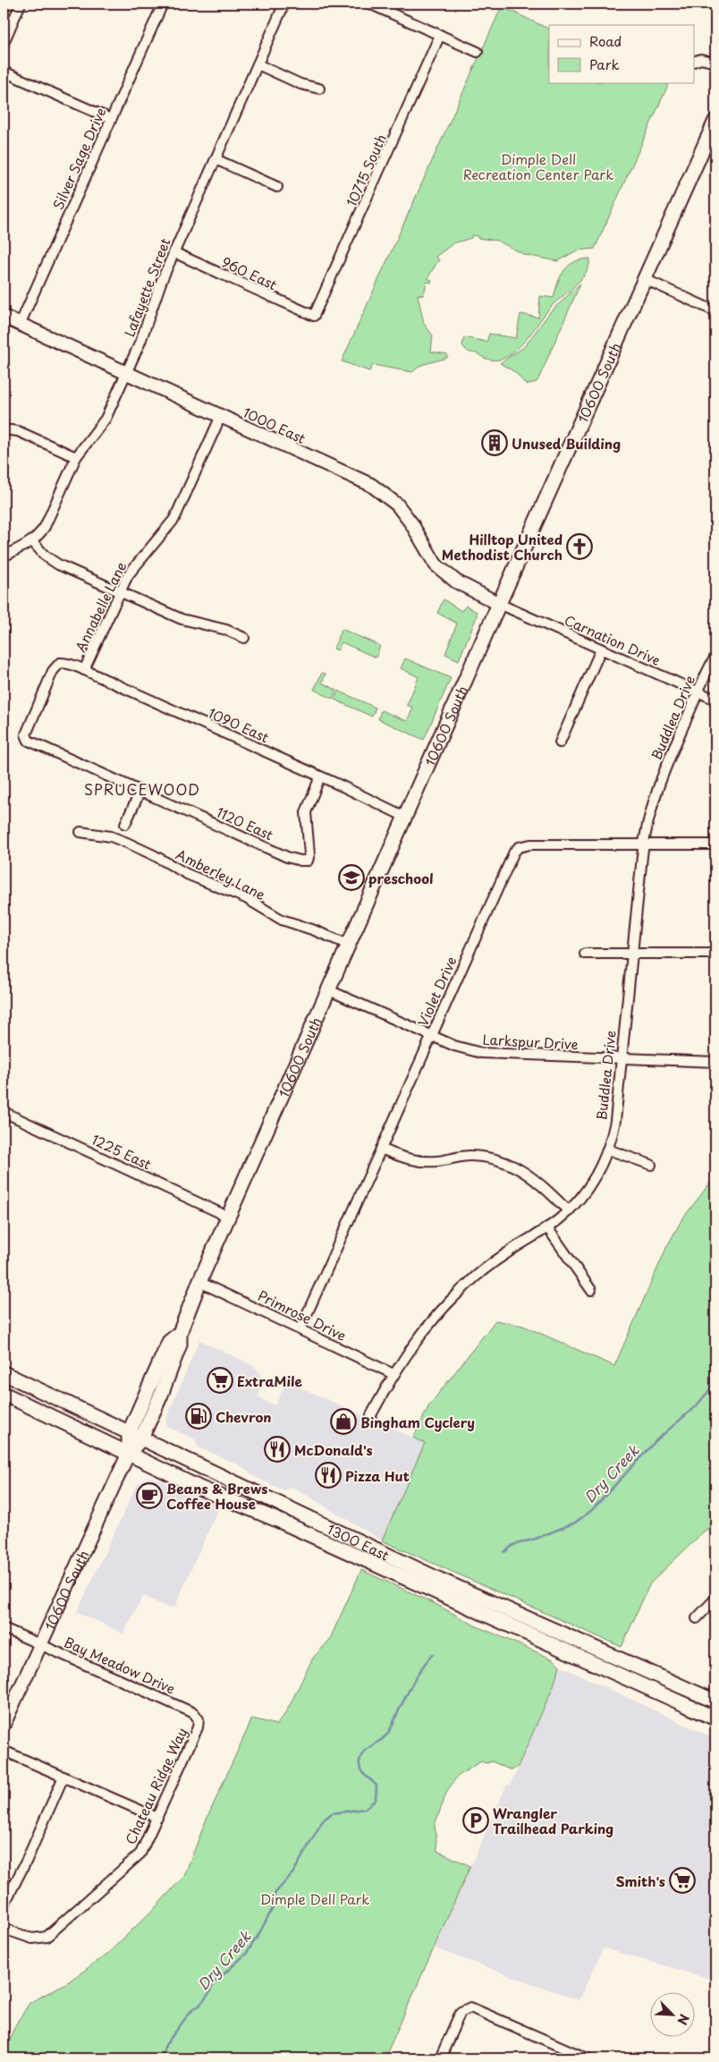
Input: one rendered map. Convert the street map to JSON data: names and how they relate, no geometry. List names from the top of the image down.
{
  "streets": {
    "main road": ["10600 South", "1300 East"],
    "street": [
      "Silver Sage Drive",
      "10715 South",
      "960 East",
      "Lafayette Street",
      "1000 East",
      "Annabelle Lane",
      "Carnation Drive",
      "Buddlea Drive",
      "1090 East",
      "1120 East",
      "Amberley Lane",
      "Violet Drive",
      "Larkspur Drive",
      "1225 East",
      "Primrose Drive",
      "Bay Meadow Drive",
      "Chateau Ridge Way"
    ]
  },
  "crossings": [
    ["Silver Sage Drive", "1000 East"],
    ["10715 South", "960 East"],
    ["960 East", "Lafayette Street"],
    ["Lafayette Street", "1000 East"],
    ["10600 South", "1000 East"],
    ["10600 South", "Carnation Drive"],
    ["10600 South", "1090 East"],
    ["10600 South", "Amberley Lane"],
    ["10600 South", "Larkspur Drive"],
    ["10600 South", "1225 East"],
    ["10600 South", "Primrose Drive"],
    ["10600 South", "1300 East"],
    ["10600 South", "Bay Meadow Drive"],
    ["1000 East", "Annabelle Lane"],
    ["1000 East", "Carnation Drive"],
    ["Annabelle Lane", "1090 East"],
    ["Carnation Drive", "Buddlea Drive"],
    ["Buddlea Drive", "Violet Drive"],
    ["Buddlea Drive", "Larkspur Drive"],
    ["Buddlea Drive", "Primrose Drive"],
    ["1090 East", "1120 East"],
    ["Violet Drive", "Larkspur Drive"],
    ["Violet Drive", "Primrose Drive"],
    ["Bay Meadow Drive", "Chateau Ridge Way"]
  ],
  "districts": ["SPRUCEWOOD"],
  "water": ["Dry Creek"],
  "parks": ["Dimple Dell Recreation Center Park", "Dimple Dell Park"],
  "places": {
    "building": ["Unused Building"],
    "church": ["Hilltop United Methodist Church"],
    "school or university": ["preschool"],
    "supermarket": ["ExtraMile", "Smith's"],
    "fuel station": ["Chevron"],
    "shop": ["Bingham Cyclery"],
    "restaurant": ["McDonald's", "Pizza Hut"],
    "cafe": ["Beans & Brews Coffee House"],
    "parking": ["Wrangler Trailhead Parking"]
  },
  "legend": ["Road", "Park"],
  "north": "bottom right"
}
